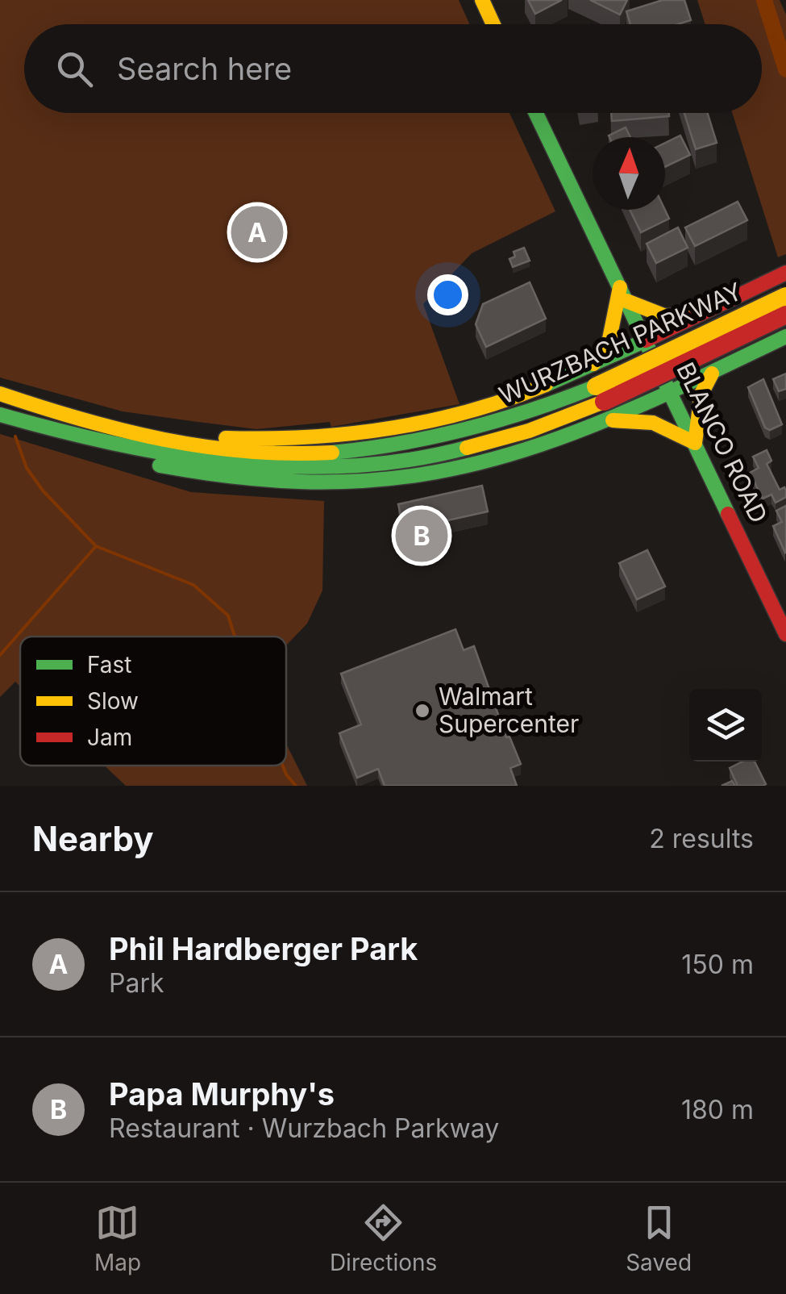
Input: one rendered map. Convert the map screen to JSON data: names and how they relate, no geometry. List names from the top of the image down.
{
  "streets": {
    "main road": ["WURZBACH PARKWAY", "BLANCO ROAD"]
  },
  "crossings": [
    ["WURZBACH PARKWAY", "BLANCO ROAD"]
  ],
  "places": ["Walmart Supercenter"],
  "legend": ["Fast", "Slow", "Jam"],
  "north": "top",
  "page": {
    "search": "Search here",
    "pins": ["A", "B"],
    "heading": ["Nearby", "2 results"],
    "list": [
      {
        "mark": "A",
        "name": "Phil Hardberger Park",
        "note": "Park",
        "value": "150 m"
      },
      {
        "mark": "B",
        "name": "Papa Murphy's",
        "note": "Restaurant · Wurzbach Parkway",
        "value": "180 m"
      }
    ],
    "nav": ["Map", "Directions", "Saved"]
  }
}
